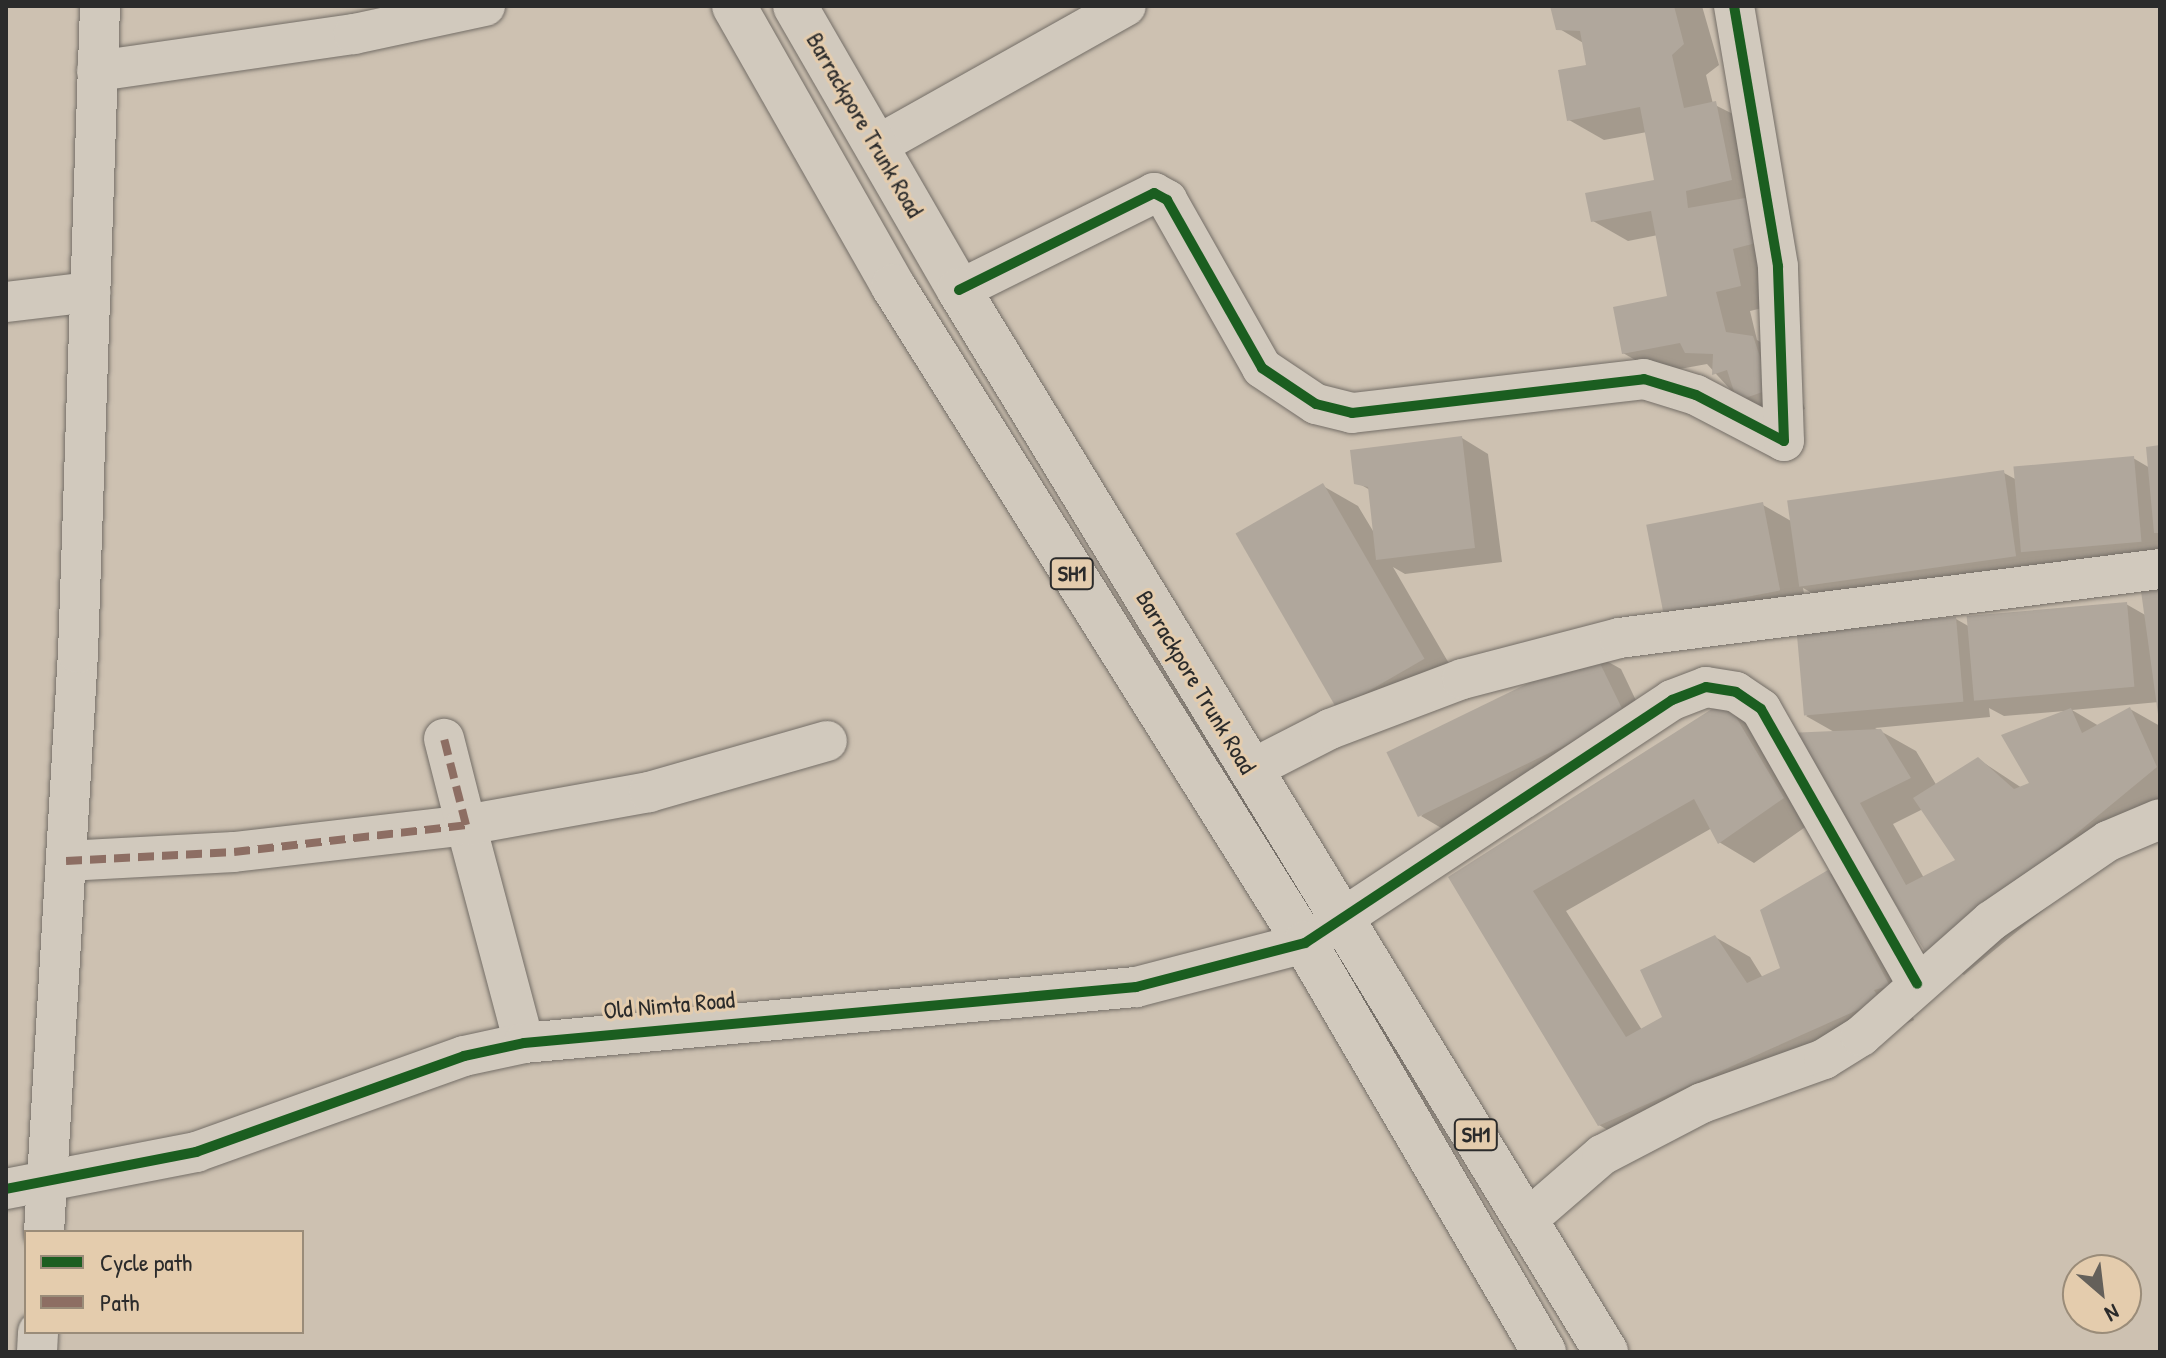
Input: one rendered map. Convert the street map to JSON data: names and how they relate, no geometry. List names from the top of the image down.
{
  "streets": {
    "main road": ["Barrackpore Trunk Road", "SH1"],
    "street": ["Old Nimta Road"]
  },
  "crossings": [
    ["Barrackpore Trunk Road", "Old Nimta Road"]
  ],
  "legend": ["Cycle path", "Path"],
  "north": "bottom right"
}
